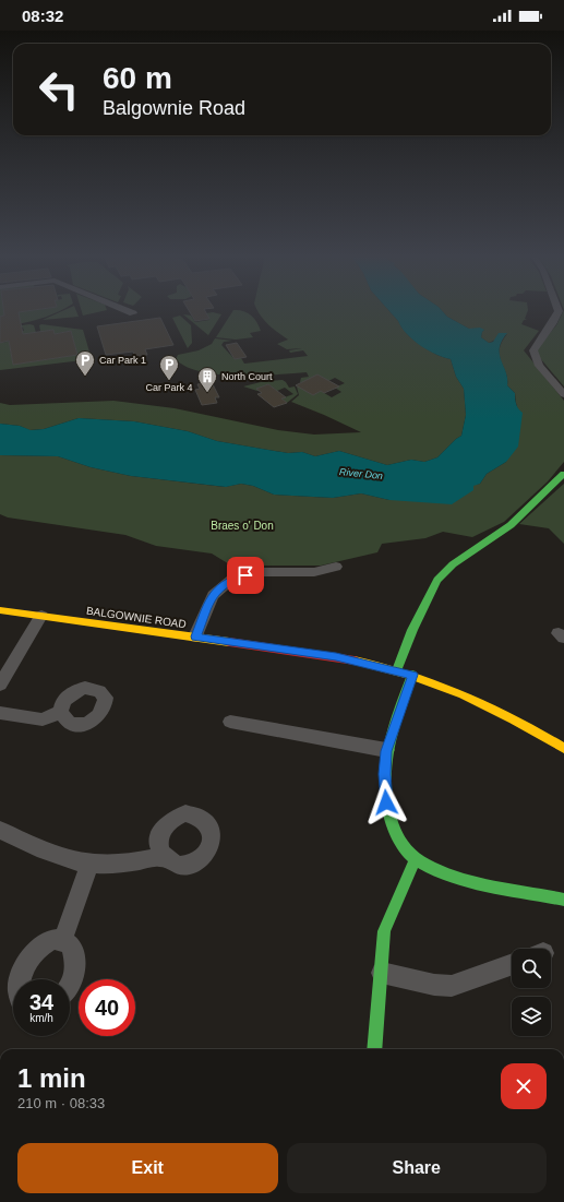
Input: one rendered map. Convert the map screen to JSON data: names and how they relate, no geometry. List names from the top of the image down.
{
  "streets": {
    "street": ["BALGOWNIE ROAD"]
  },
  "water": ["River Don"],
  "parks": ["Braes o' Don"],
  "places": {
    "parking": ["Car Park 1", "Car Park 4"],
    "building": ["North Court"]
  },
  "page": {
    "status": "08:32",
    "turn": ["60 m", "Balgownie Road"],
    "speed": "34 km/h",
    "limit": "40",
    "heading": ["1 min", "210 m · 08:33"],
    "buttons": ["Exit", "Share"]
  }
}
